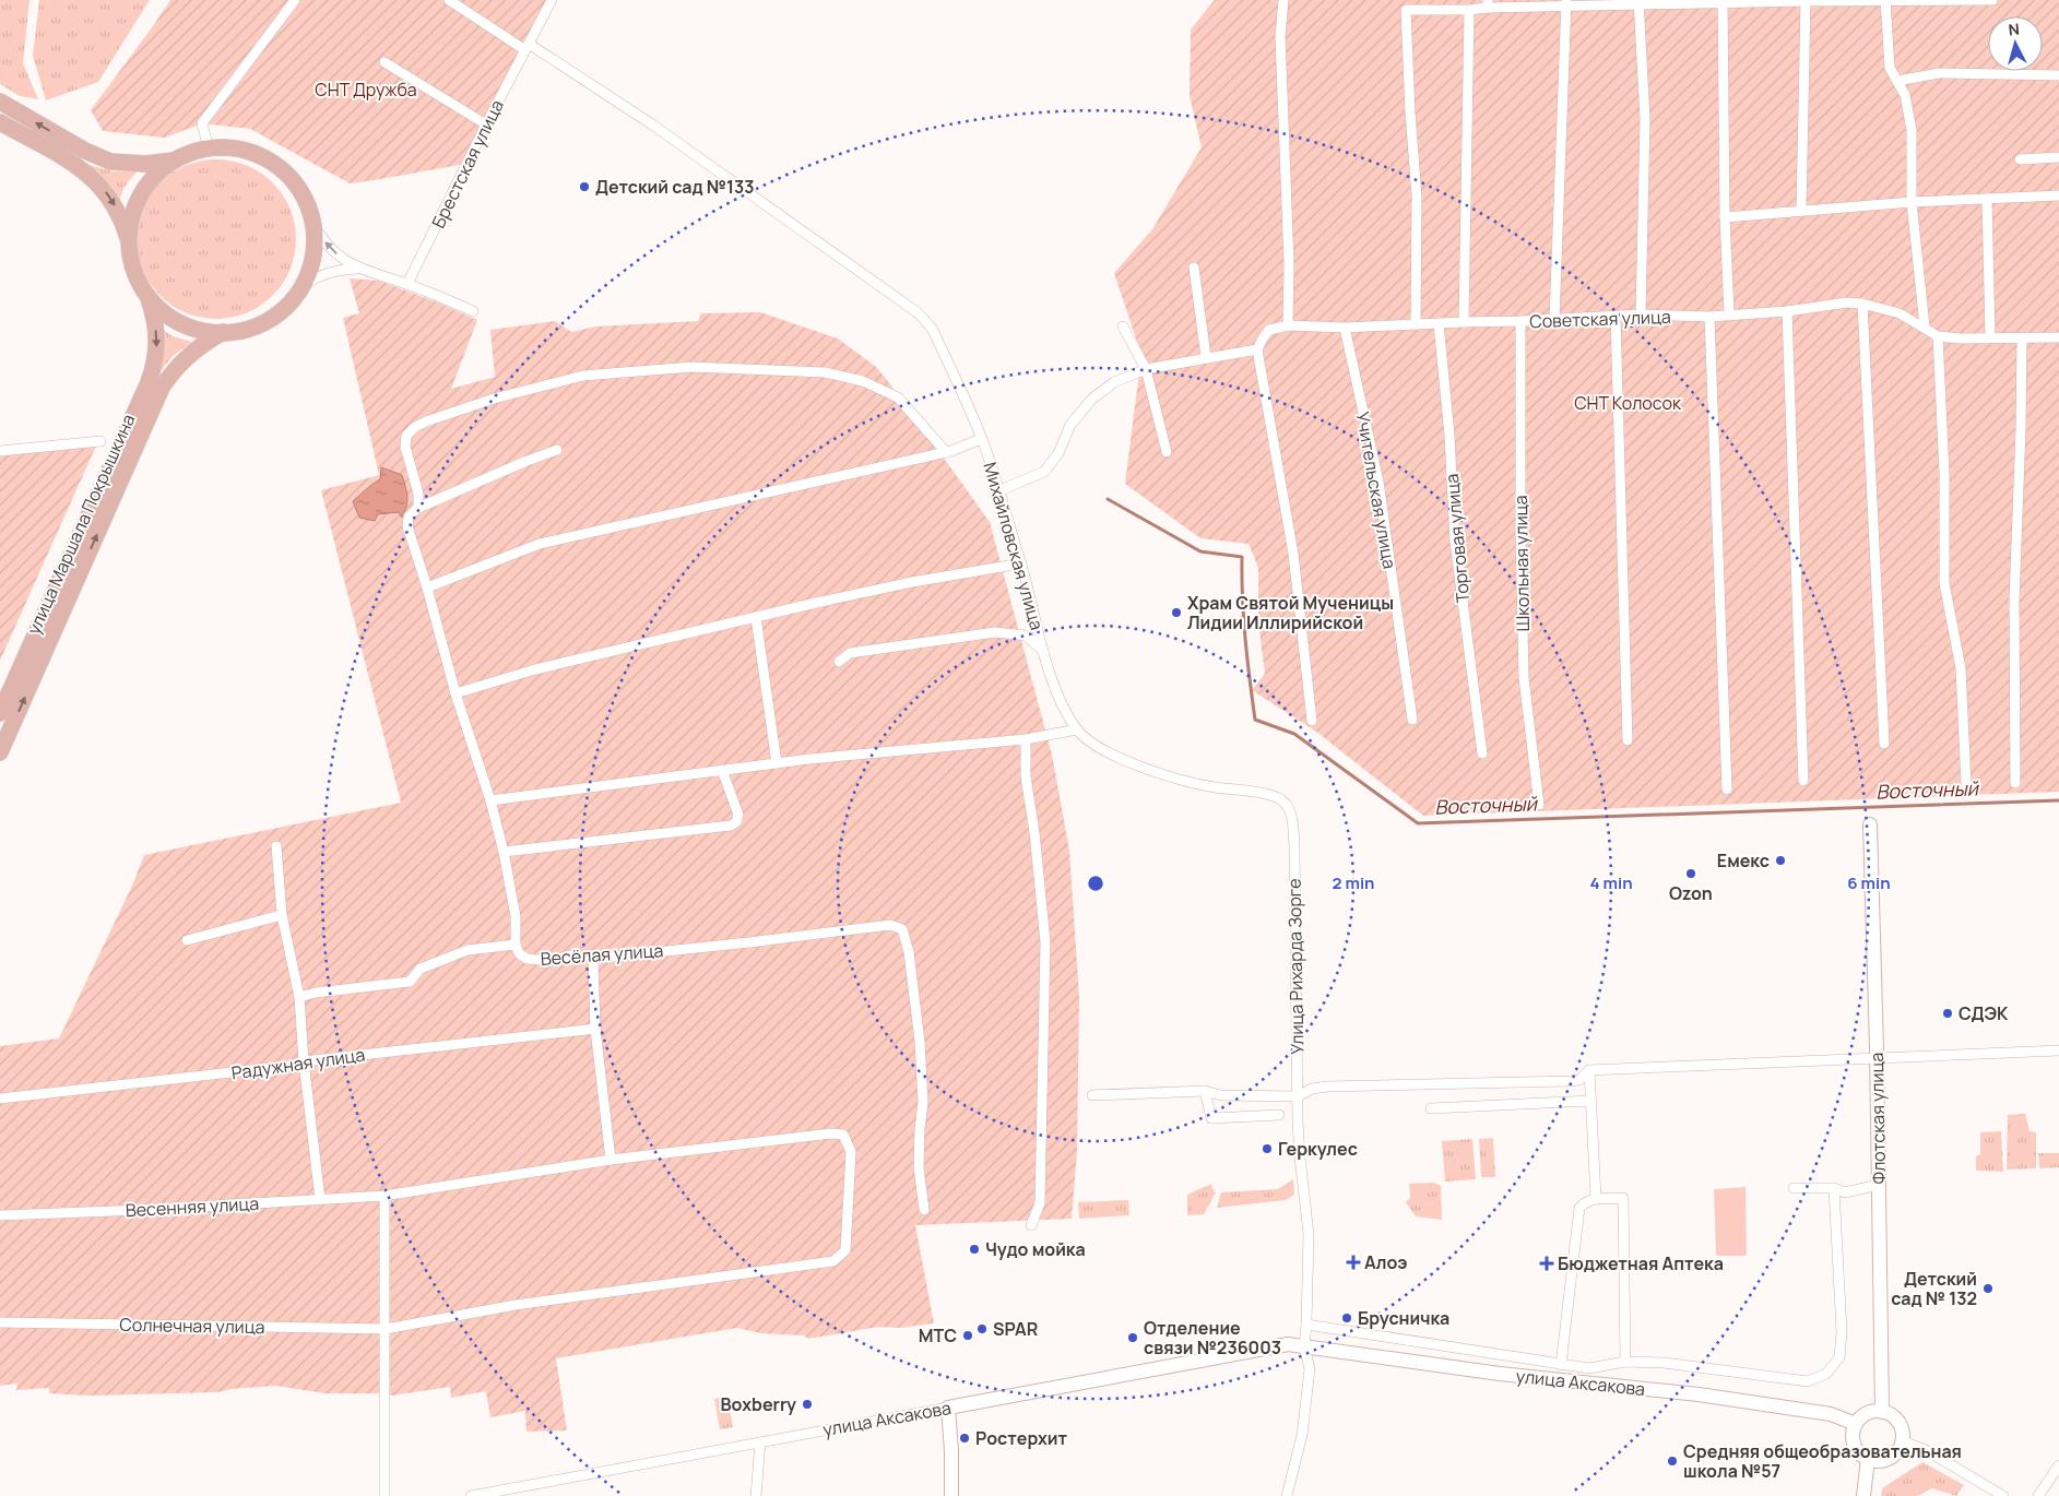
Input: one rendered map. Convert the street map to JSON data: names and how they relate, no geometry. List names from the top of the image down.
{
  "streets": {
    "main road": ["улица Маршала Покрышкина"],
    "street": [
      "Брестская улица",
      "Советская улица",
      "Учительская улица",
      "Торговая улица",
      "Михайловская улица",
      "Школьная улица",
      "Весёлая улица",
      "Улица Рихарда Зорге",
      "Радужная улица",
      "Флотская улица",
      "Весенняя улица",
      "Солнечная улица",
      "улица Аксакова"
    ]
  },
  "crossings": [
    ["Брестская улица", "Михайловская улица"],
    ["Советская улица", "Учительская улица"],
    ["Советская улица", "Торговая улица"],
    ["Советская улица", "Школьная улица"],
    ["Михайловская улица", "Улица Рихарда Зорге"],
    ["Флотская улица", "улица Аксакова"],
    ["Весенняя улица", "Солнечная улица"]
  ],
  "water": ["Восточный"],
  "parks": ["СНТ Дружба", "СНТ Колосок"],
  "places": {
    "other": [
      "Детский сад №133",
      "Храм Святой Мученицы Лидии Иллирийской",
      "Емекс",
      "Ozon",
      "СДЭК",
      "Геркулес",
      "Чудо мойка",
      "Детский сад № 132",
      "Брусничка",
      "SPAR",
      "МТС",
      "Отделение связи №236003",
      "Boxberry",
      "Ростерхит",
      "Средняя общеобразовательная школа №57"
    ],
    "health": ["Алоэ", "Бюджетная Аптека"]
  },
  "north": "top",
  "rings": ["2 min", "4 min", "6 min"]
}
